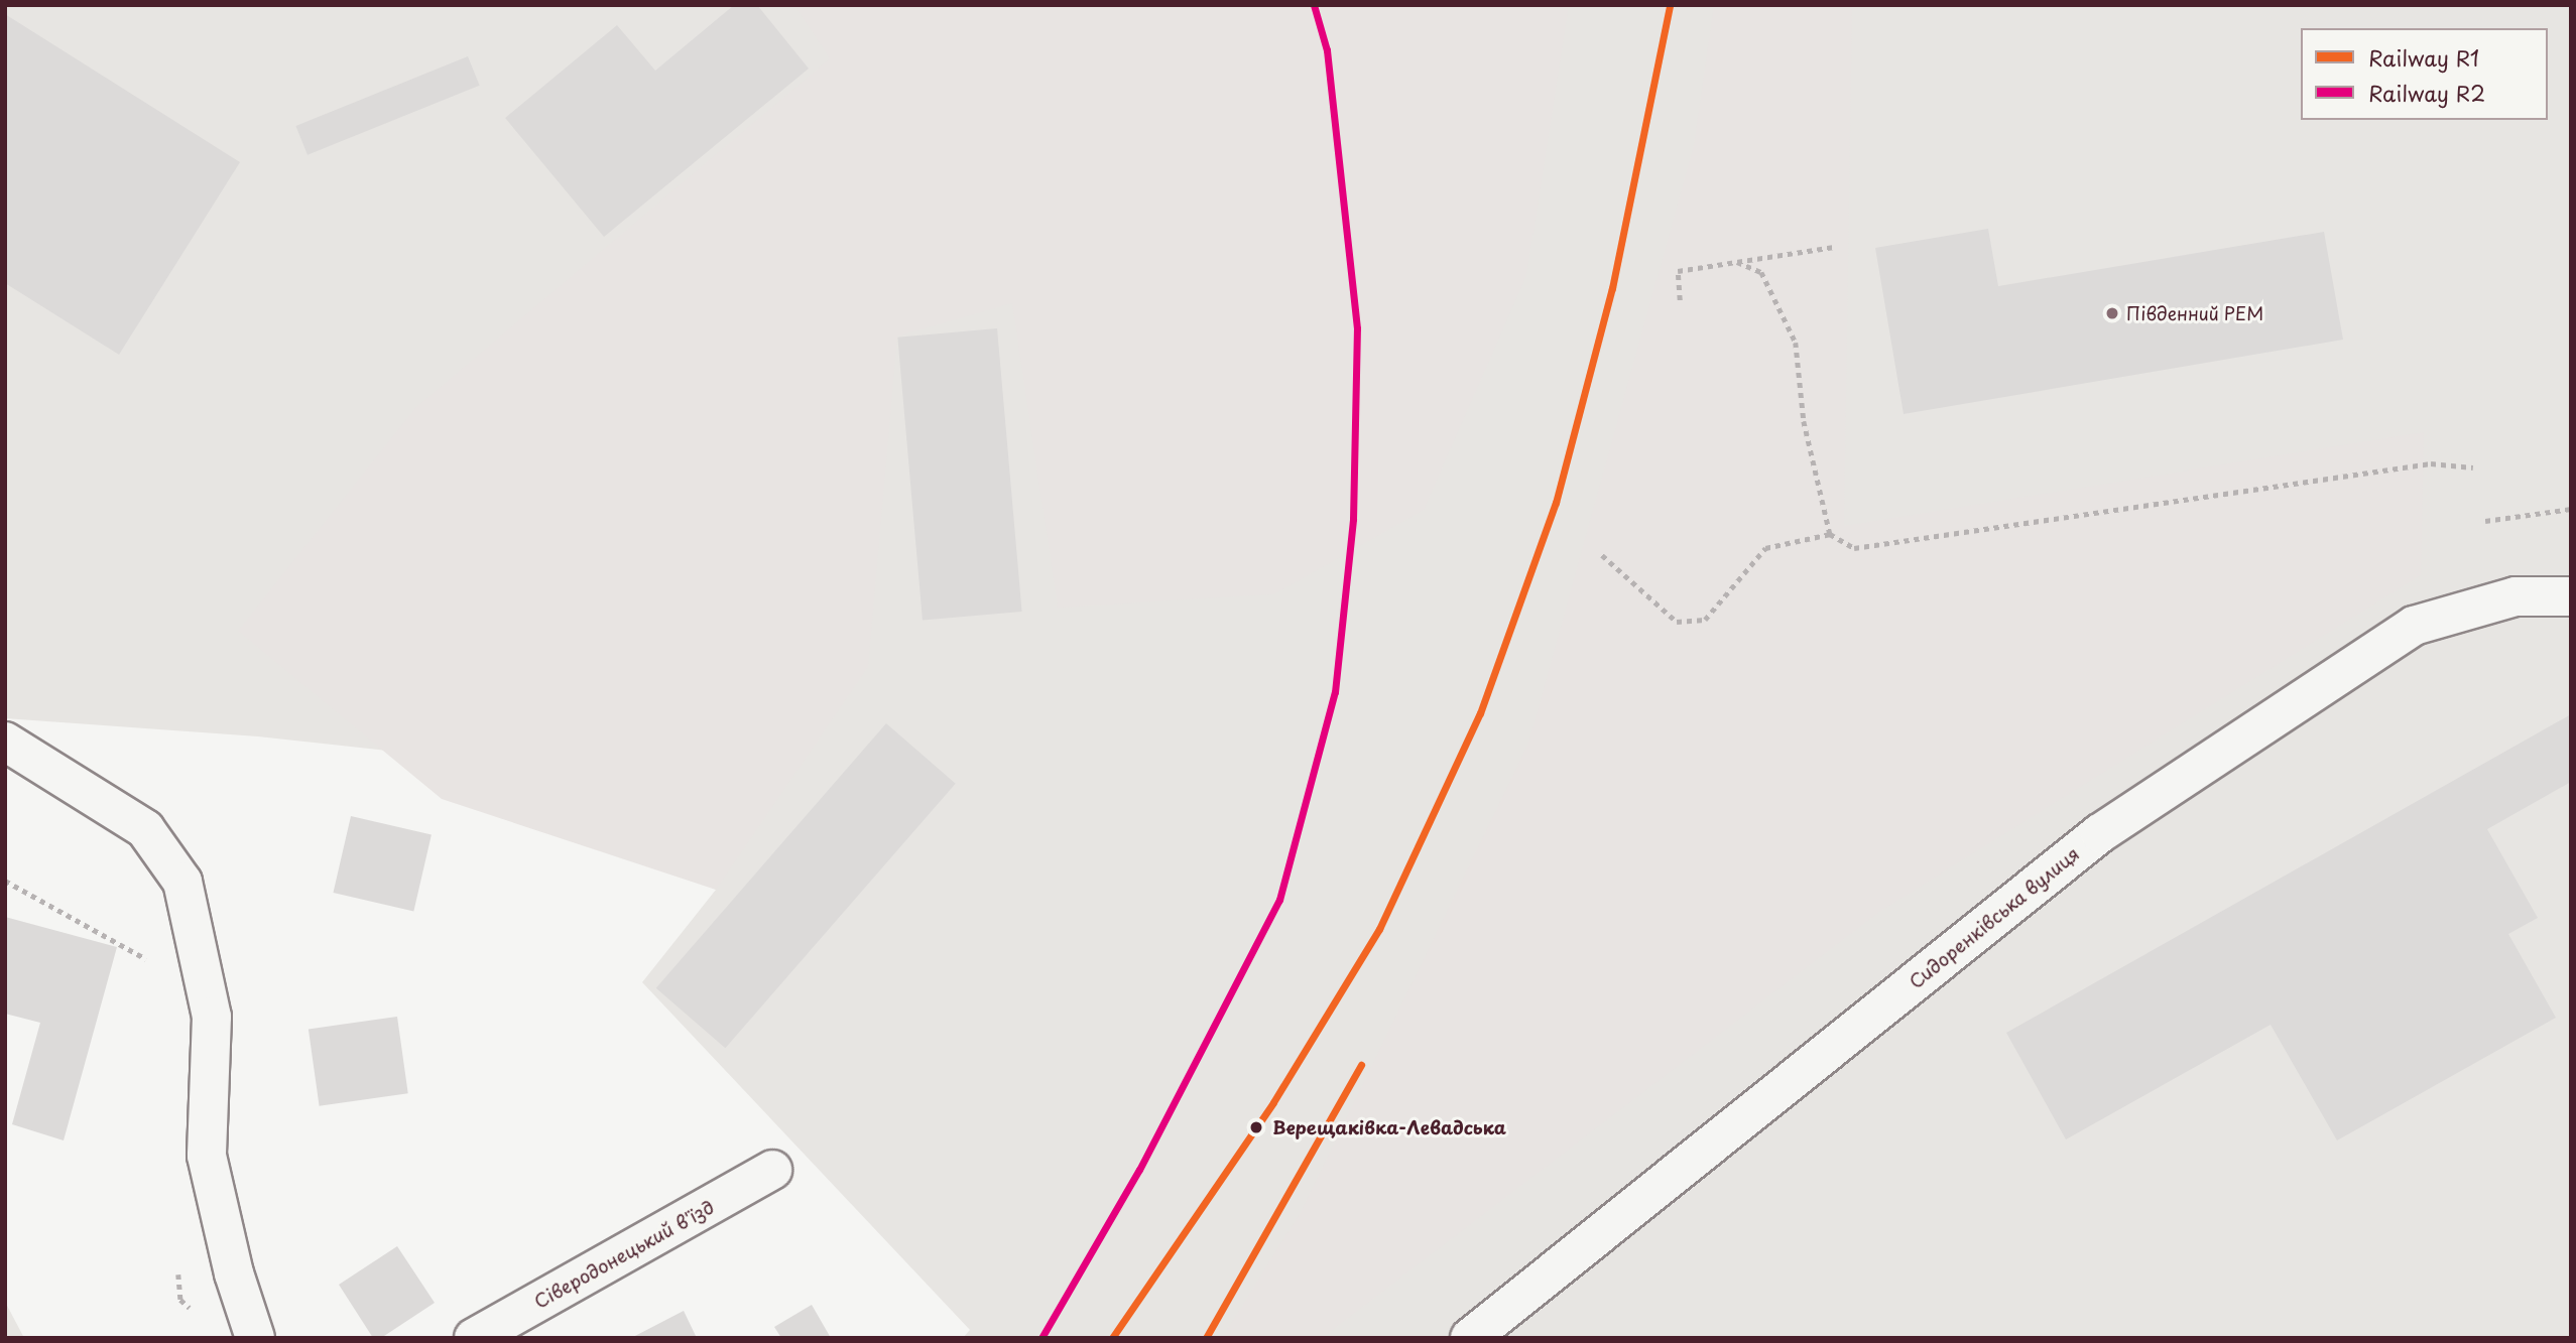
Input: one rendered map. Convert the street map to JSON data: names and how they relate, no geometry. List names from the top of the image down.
{
  "streets": {
    "street": ["Сидоренківська вулиця", "Сіверодонецький в'їзд"]
  },
  "places": ["Південний РЕМ", "Верещаківка-Левадська"],
  "lines": ["rail line R1", "rail line R2"],
  "legend": ["Railway R1", "Railway R2"]
}
